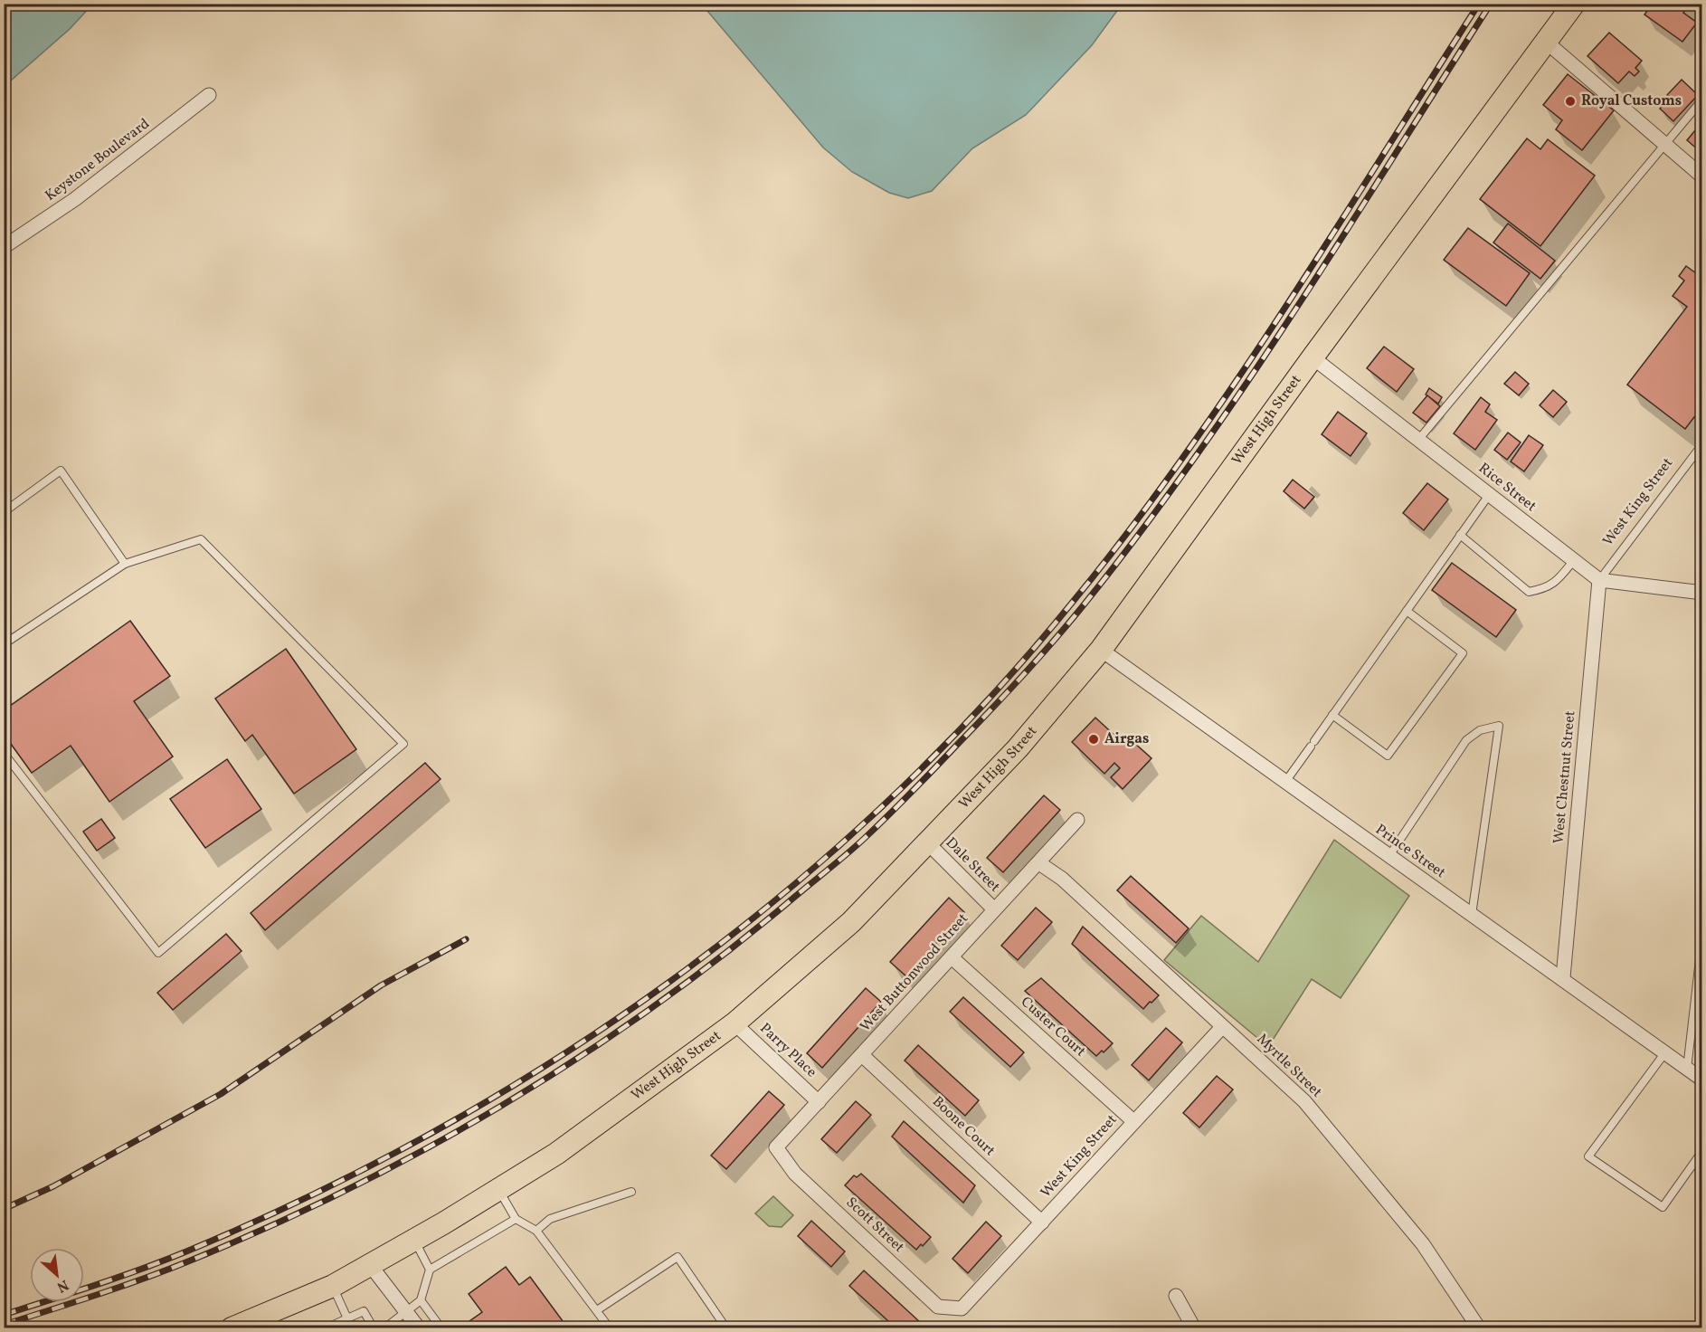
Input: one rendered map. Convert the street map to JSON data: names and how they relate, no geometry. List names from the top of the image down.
{
  "streets": {
    "main road": ["West High Street"],
    "street": [
      "Keystone Boulevard",
      "Rice Street",
      "West King Street",
      "West Chestnut Street",
      "Prince Street",
      "Dale Street",
      "West Buttonwood Street",
      "Custer Court",
      "Parry Place",
      "Myrtle Street",
      "Boone Court",
      "Scott Street"
    ]
  },
  "crossings": [
    ["West High Street", "Rice Street"],
    ["West High Street", "Prince Street"],
    ["West High Street", "Dale Street"],
    ["West High Street", "Parry Place"],
    ["Rice Street", "West King Street"],
    ["Rice Street", "West Chestnut Street"],
    ["West King Street", "West Chestnut Street"],
    ["West King Street", "Custer Court"],
    ["West King Street", "Myrtle Street"],
    ["West King Street", "Boone Court"],
    ["West King Street", "Scott Street"],
    ["West Chestnut Street", "Prince Street"],
    ["Dale Street", "West Buttonwood Street"],
    ["West Buttonwood Street", "Custer Court"],
    ["West Buttonwood Street", "Parry Place"],
    ["West Buttonwood Street", "Myrtle Street"],
    ["West Buttonwood Street", "Boone Court"],
    ["West Buttonwood Street", "Scott Street"]
  ],
  "places": ["Royal Customs", "Airgas"],
  "north": "bottom right"
}
